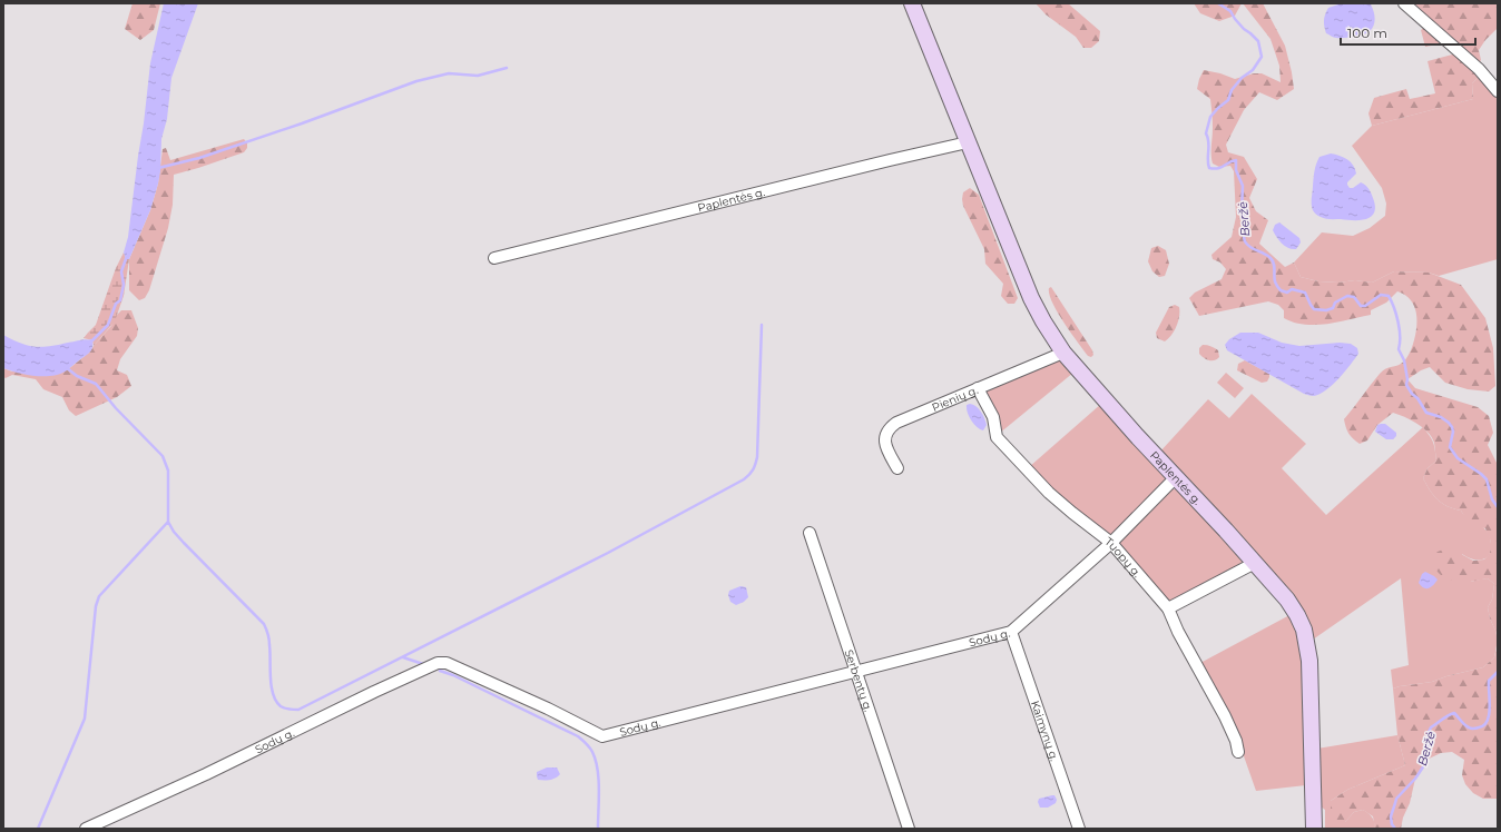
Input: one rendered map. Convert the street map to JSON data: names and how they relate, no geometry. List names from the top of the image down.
{
  "streets": {
    "main road": ["Paplentės g."],
    "street": [
      "Pienių g.",
      "Tuopų g.",
      "Sodų g.",
      "Serbentų g.",
      "Kaimynų g."
    ]
  },
  "crossings": [
    ["Paplentės g.", "Pienių g."],
    ["Paplentės g.", "Sodų g."],
    ["Pienių g.", "Tuopų g."],
    ["Tuopų g.", "Sodų g."],
    ["Sodų g.", "Serbentų g."],
    ["Sodų g.", "Kaimynų g."]
  ],
  "water": ["Beržė"],
  "scale_bar": "100 m"
}
